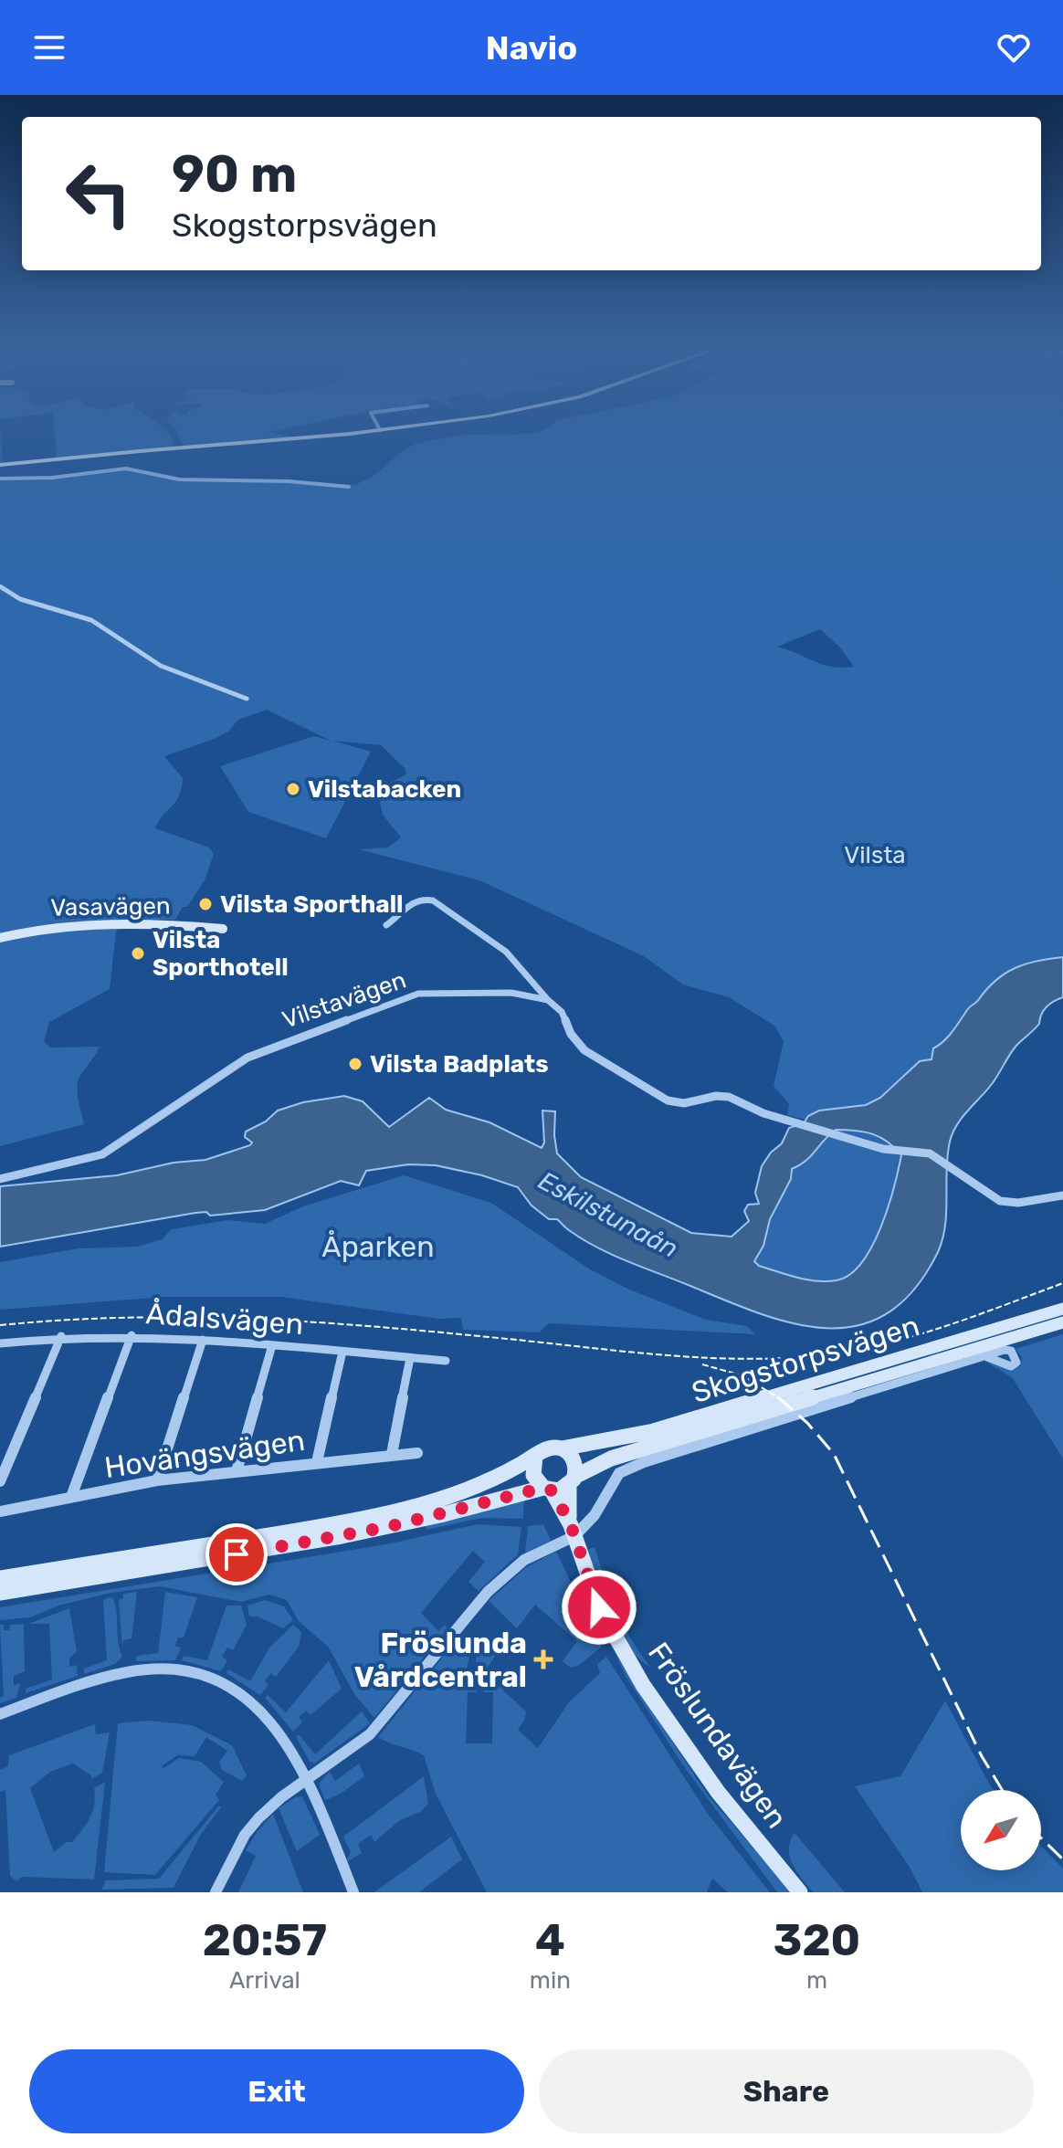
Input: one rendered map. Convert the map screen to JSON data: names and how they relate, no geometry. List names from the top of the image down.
{
  "streets": {
    "main road": ["Vasavägen", "Skogstorpsvägen", "Fröslundavägen"],
    "street": ["Vilstavägen", "Ådalsvägen", "Hovängsvägen"]
  },
  "crossings": [
    ["Skogstorpsvägen", "Fröslundavägen"]
  ],
  "water": ["Eskilstunaån"],
  "parks": ["Vilsta", "Åparken"],
  "places": {
    "other": [
      "Vilstabacken",
      "Vilsta Sporthall",
      "Vilsta Sporthotell",
      "Vilsta Badplats"
    ],
    "health": ["Fröslunda Vårdcentral"]
  },
  "north": "bottom left",
  "page": {
    "header": "Navio",
    "turn": ["90 m", "Skogstorpsvägen"],
    "eta": [
      "20:57",
      "Arrival",
      "4",
      "min",
      "320",
      "m"
    ],
    "buttons": ["Exit", "Share"]
  }
}
